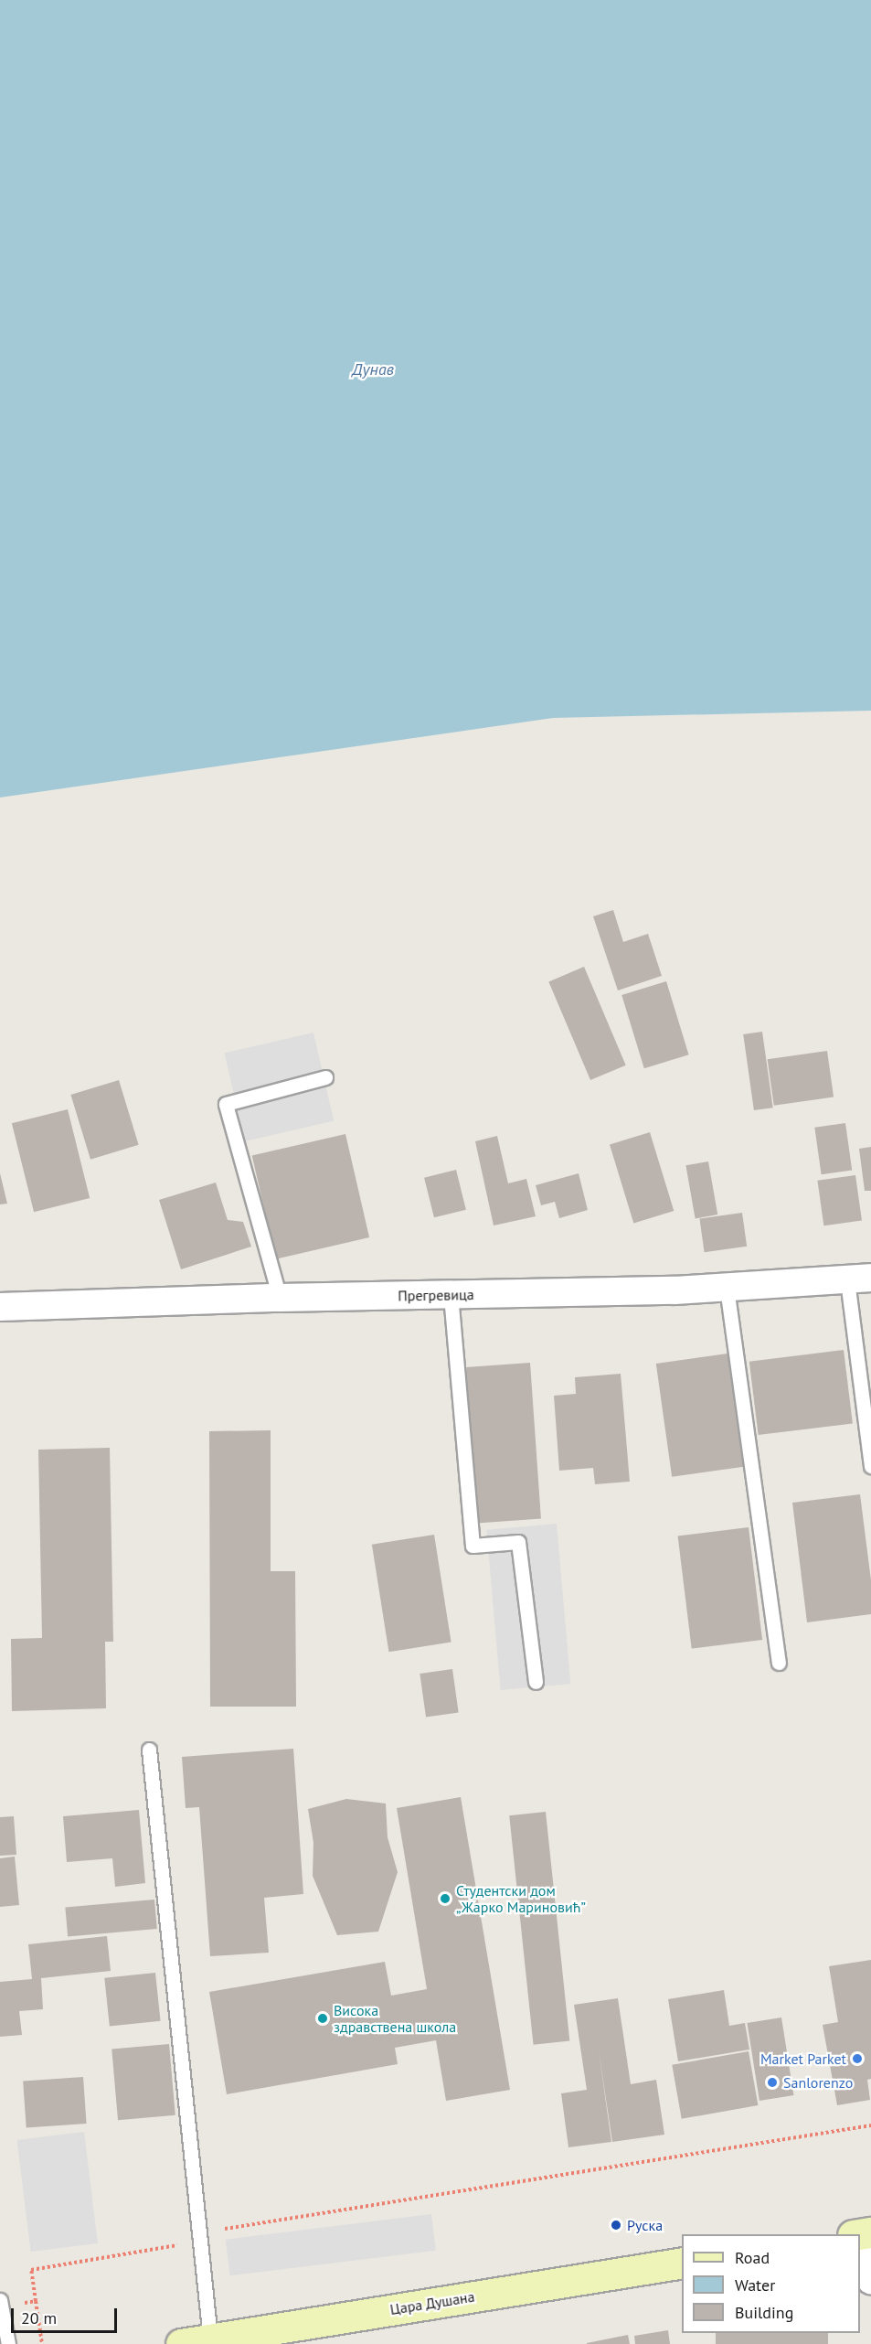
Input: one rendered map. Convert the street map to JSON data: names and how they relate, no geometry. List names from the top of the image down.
{
  "streets": {
    "main road": ["Цара Душана"],
    "street": ["Прегревица"]
  },
  "water": ["Дунав"],
  "places": [
    "Студентски дом „Жарко Мариновић”",
    "Висока здравствена школа",
    "Market Parket",
    "Sanlorenzo",
    "Руска"
  ],
  "legend": ["Road", "Water", "Building"],
  "scale_bar": "20 m"
}
